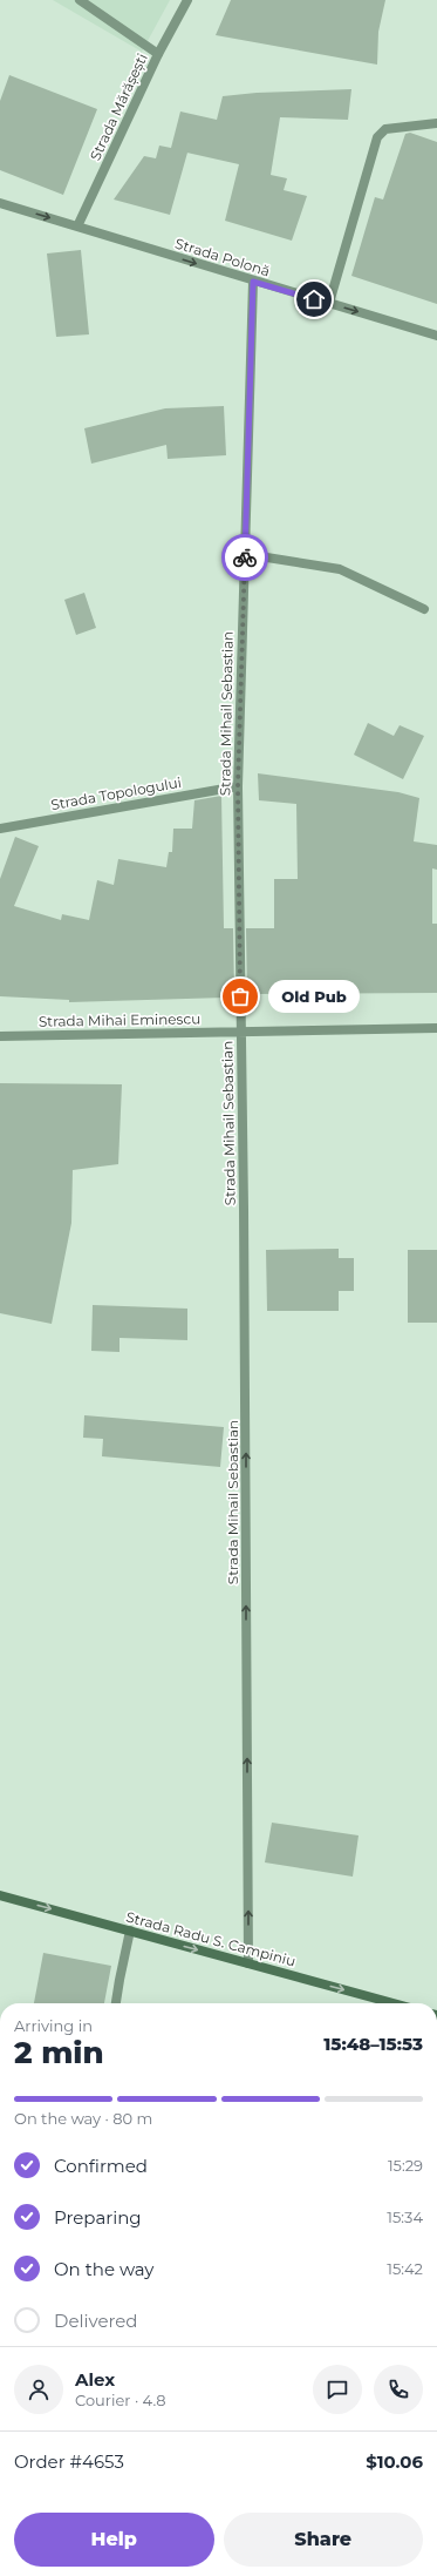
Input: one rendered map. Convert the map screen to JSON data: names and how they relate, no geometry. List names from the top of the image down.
{
  "streets": {
    "street": [
      "Strada Mărășești",
      "Strada Polonă",
      "Strada Mihail Sebastian",
      "Strada Topologului",
      "Strada Mihai Eminescu",
      "Strada Radu S. Campiniu"
    ]
  },
  "crossings": [
    ["Strada Mărășești", "Strada Polonă"],
    ["Strada Polonă", "Strada Mihail Sebastian"],
    ["Strada Mihail Sebastian", "Strada Topologului"],
    ["Strada Mihail Sebastian", "Strada Mihai Eminescu"],
    ["Strada Mihail Sebastian", "Strada Radu S. Campiniu"]
  ],
  "one_way": ["Strada Polonă", "Strada Mihail Sebastian", "Strada Radu S. Campiniu"],
  "places": ["Old Pub"],
  "page": {
    "bubble": "Old Pub",
    "heading": ["2 min", "Arriving in", "15:48–15:53"],
    "panel": [
      "Alex",
      "Courier · 4.8",
      "Order #4653",
      "$10.06"
    ],
    "bar": "On the way · 80 m",
    "list": [
      ["Confirmed", "15:29"],
      ["Preparing", "15:34"],
      ["On the way", "15:42"],
      "Delivered"
    ],
    "buttons": ["Help", "Share"]
  }
}
